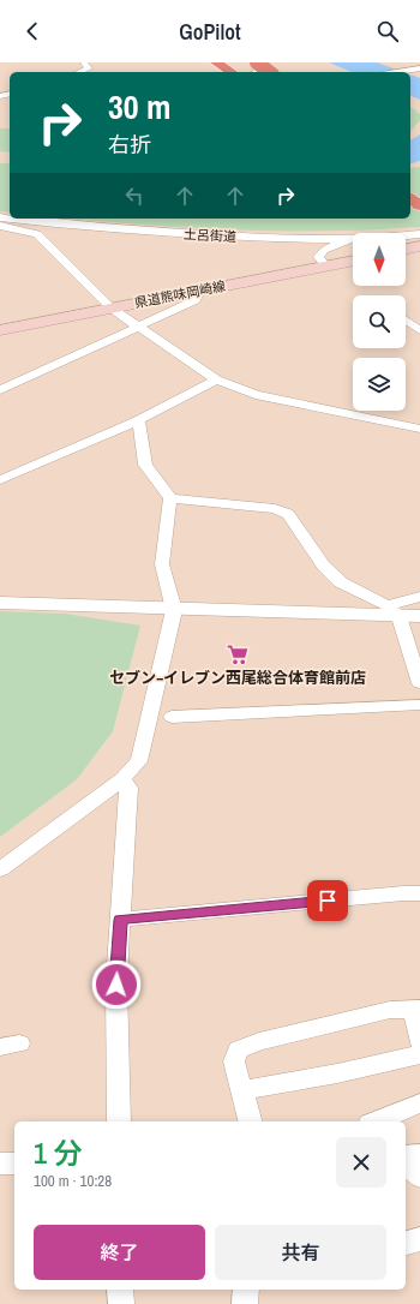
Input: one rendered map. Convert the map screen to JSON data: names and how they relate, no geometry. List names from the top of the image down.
{
  "streets": {
    "main road": ["県道熊味岡崎線"],
    "street": ["土呂街道"]
  },
  "places": {
    "supermarket": ["セブン−イレブン西尾総合体育館前店"]
  },
  "north": "bottom",
  "page": {
    "header": "GoPilot",
    "turn": ["30 m", "右折"],
    "heading": ["1 分", "100 m · 10:28"],
    "buttons": ["終了", "共有"]
  }
}
